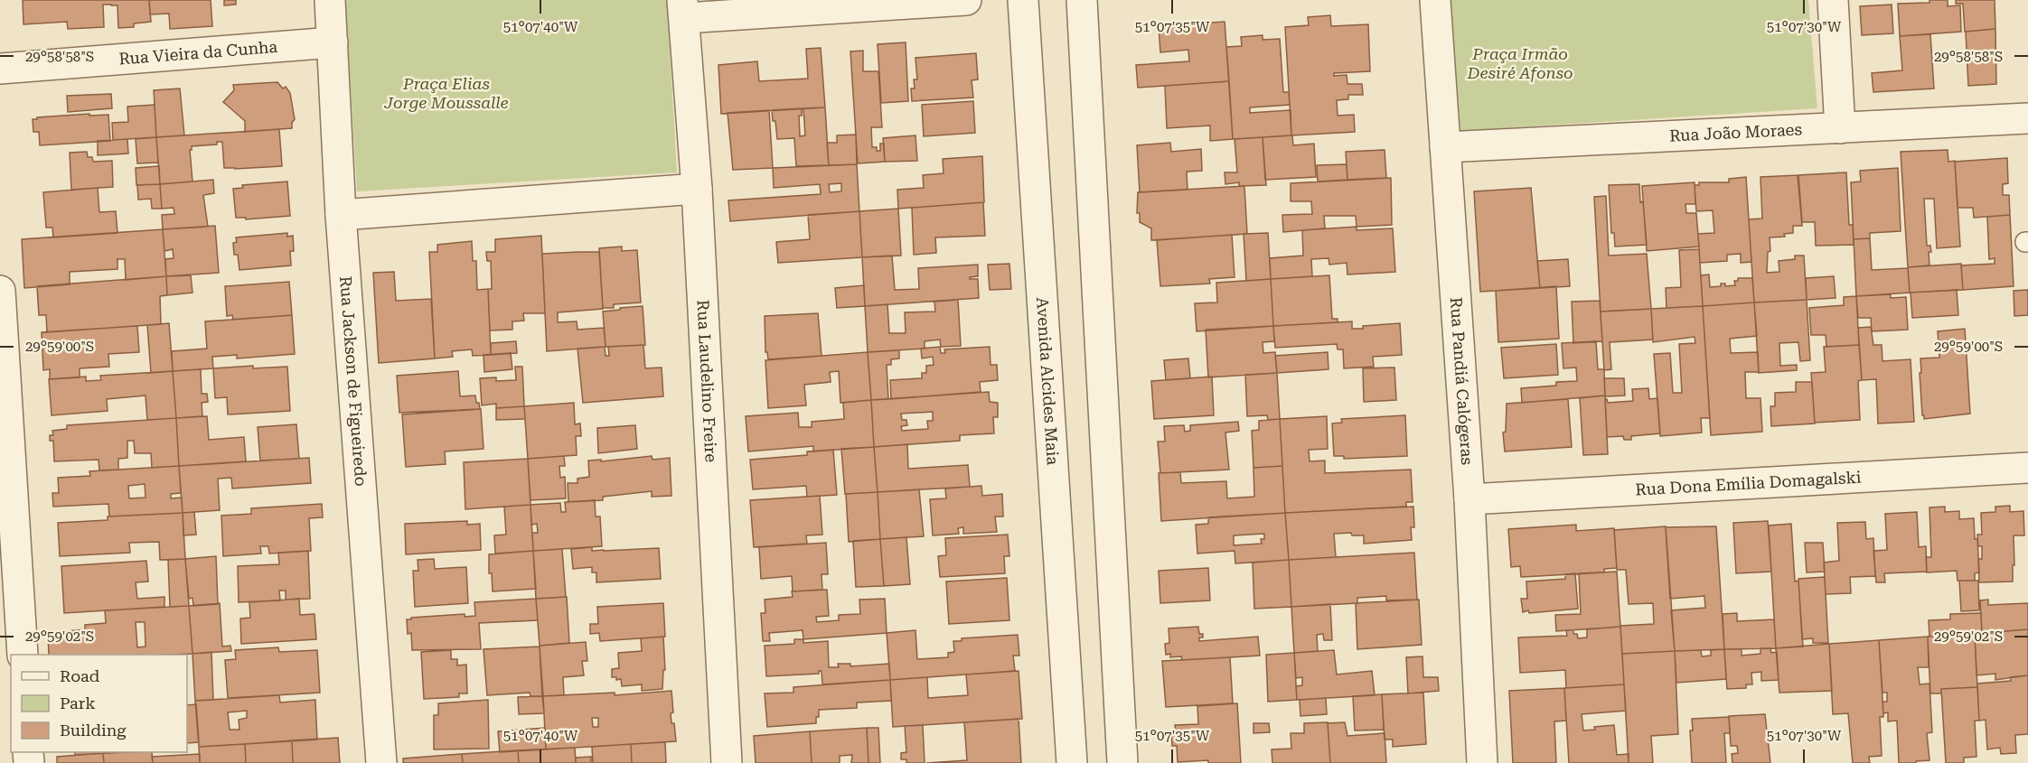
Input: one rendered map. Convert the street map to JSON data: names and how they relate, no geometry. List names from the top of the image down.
{
  "streets": {
    "street": [
      "Rua Vieira da Cunha",
      "Rua João Moraes",
      "Rua Laudelino Freire",
      "Avenida Alcides Maia",
      "Rua Pandiá Calógeras",
      "Rua Jackson de Figueiredo",
      "Rua Dona Emília Domagalski"
    ]
  },
  "crossings": [
    ["Rua Vieira da Cunha", "Rua Jackson de Figueiredo"],
    ["Rua João Moraes", "Rua Pandiá Calógeras"],
    ["Rua Pandiá Calógeras", "Rua Dona Emília Domagalski"]
  ],
  "parks": ["Praça Irmão Desiré Afonso", "Praça Elias Jorge Moussalle"],
  "legend": ["Road", "Park", "Building"],
  "coordinates": [
    "51°07'40\"W",
    "51°07'35\"W",
    "51°07'30\"W",
    "29°58'58\"S",
    "29°59'00\"S",
    "29°59'02\"S"
  ]
}
